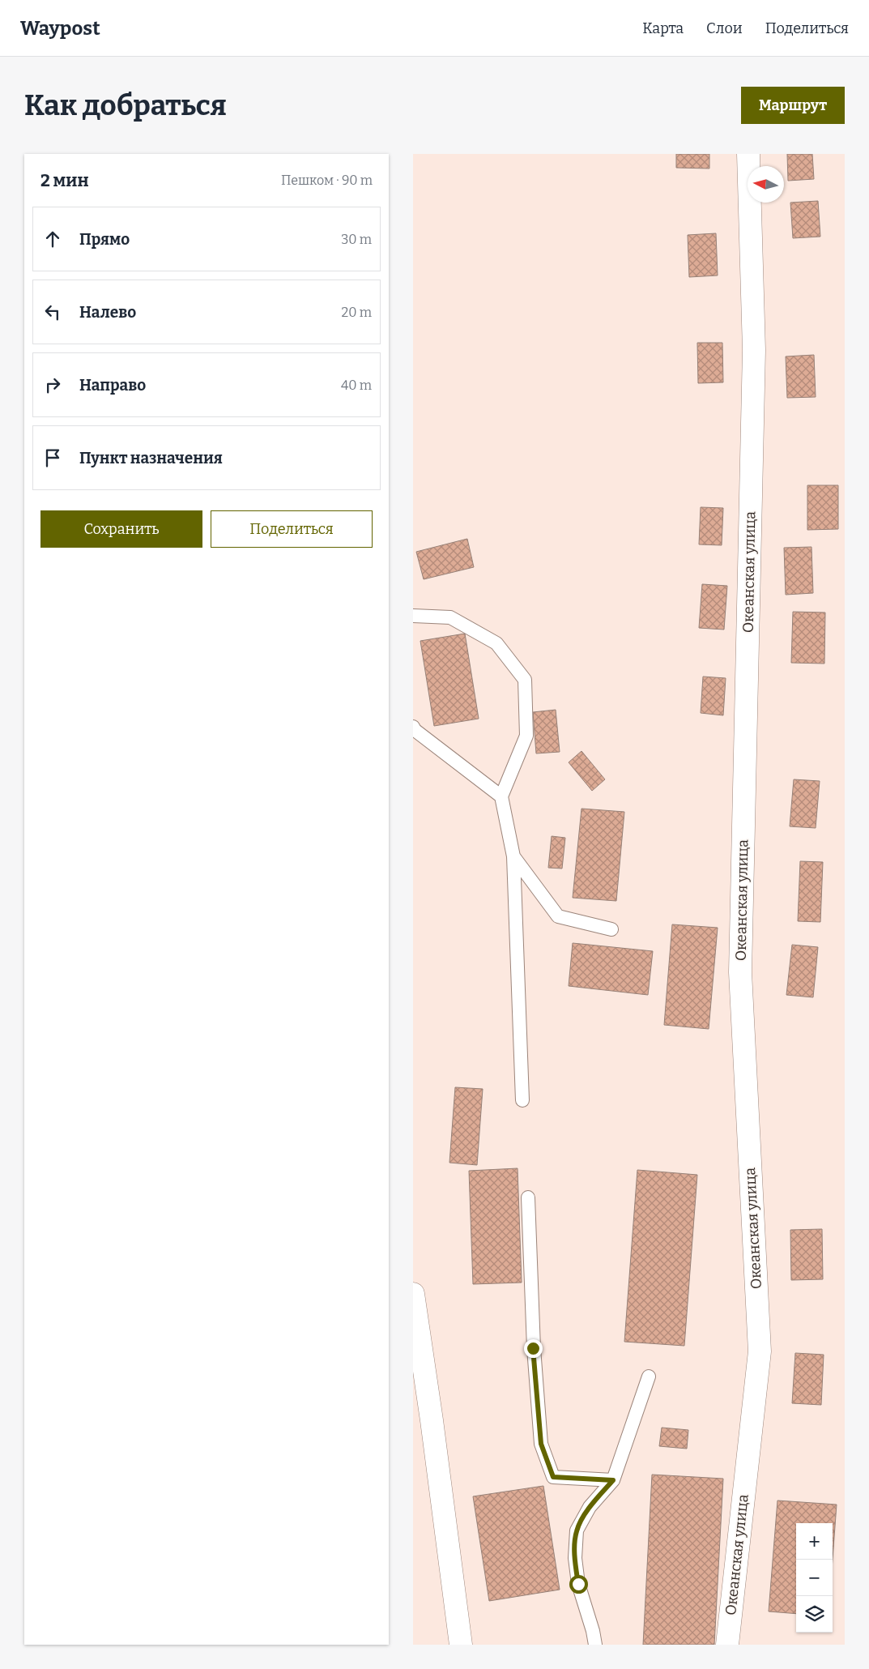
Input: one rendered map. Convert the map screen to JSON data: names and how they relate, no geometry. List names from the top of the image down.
{
  "streets": {
    "street": ["Океанская улица"]
  },
  "north": "left",
  "page": {
    "header": "Waypost",
    "nav": ["Карта", "Слои", "Поделиться"],
    "buttons": [
      "Маршрут",
      ["Сохранить", "Поделиться"]
    ],
    "title": "Как добраться",
    "heading": ["2 мин", "Пешком · 90 m"],
    "list": [
      ["Прямо", "30 m"],
      ["Налево", "20 m"],
      ["Направо", "40 m"],
      "Пункт назначения"
    ],
    "map_buttons": ["+", "−"]
  }
}
